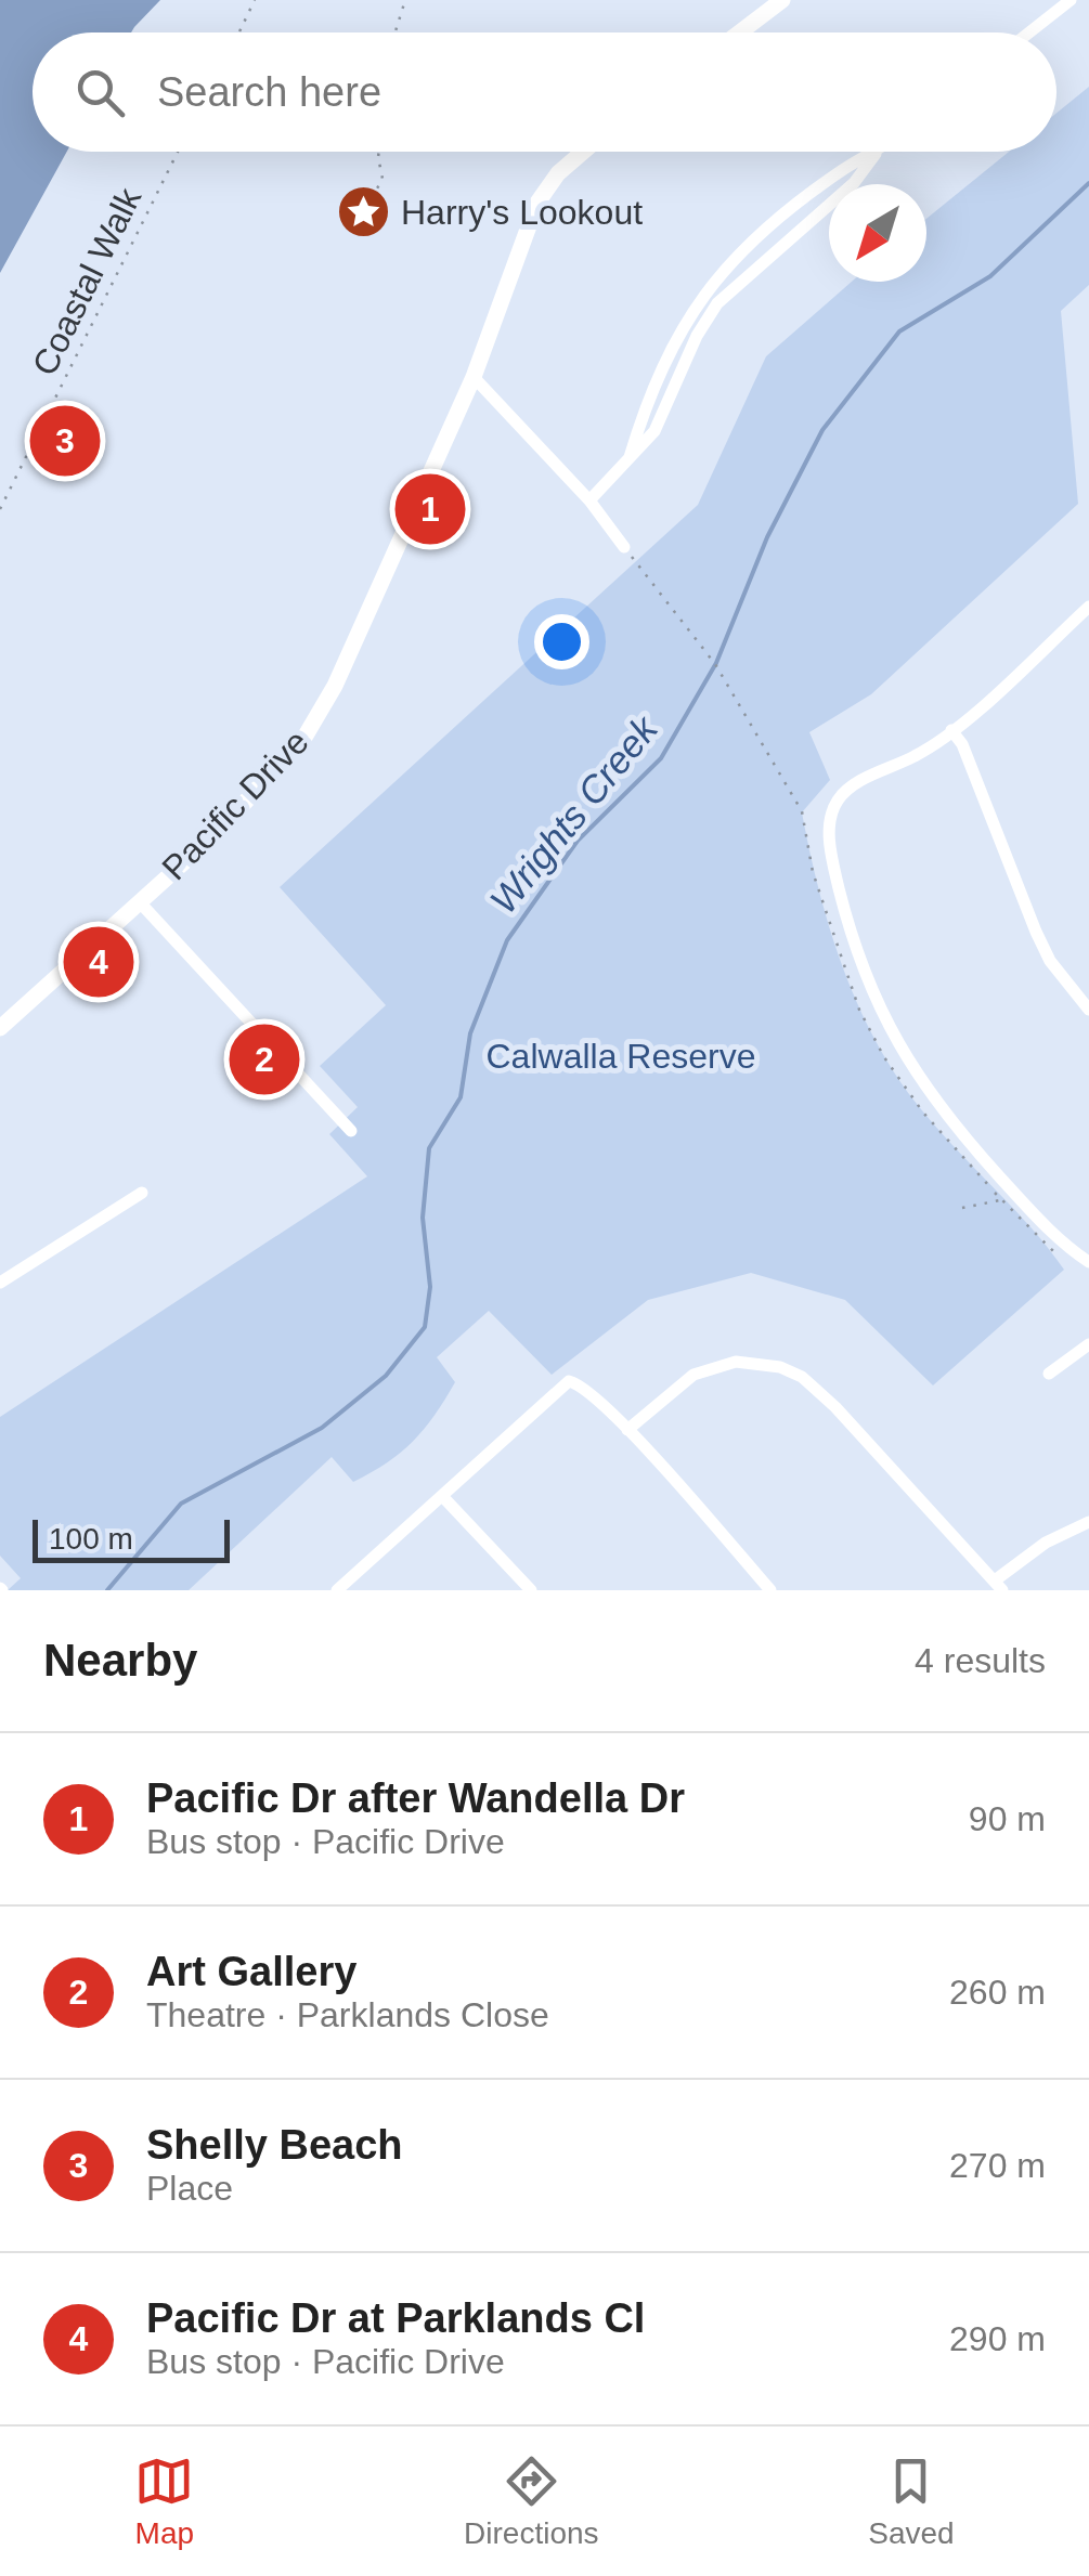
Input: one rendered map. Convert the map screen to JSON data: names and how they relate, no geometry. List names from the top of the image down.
{
  "streets": {
    "street": ["Pacific Drive"],
    "path": ["Coastal Walk"]
  },
  "water": ["Wrights Creek"],
  "parks": ["Calwalla Reserve"],
  "places": {
    "place": ["Harry's Lookout"]
  },
  "scale_bar": "100 m",
  "north": "bottom left",
  "page": {
    "search": "Search here",
    "pins": [
      "3",
      "1",
      "4",
      "2"
    ],
    "scale": "100 m",
    "heading": ["Nearby", "4 results"],
    "list": [
      {
        "mark": "1",
        "name": "Pacific Dr after Wandella Dr",
        "note": "Bus stop · Pacific Drive",
        "value": "90 m"
      },
      {
        "mark": "2",
        "name": "Art Gallery",
        "note": "Theatre · Parklands Close",
        "value": "260 m"
      },
      {
        "mark": "3",
        "name": "Shelly Beach",
        "note": "Place",
        "value": "270 m"
      },
      {
        "mark": "4",
        "name": "Pacific Dr at Parklands Cl",
        "note": "Bus stop · Pacific Drive",
        "value": "290 m"
      }
    ],
    "nav": ["Map", "Directions", "Saved"]
  }
}
